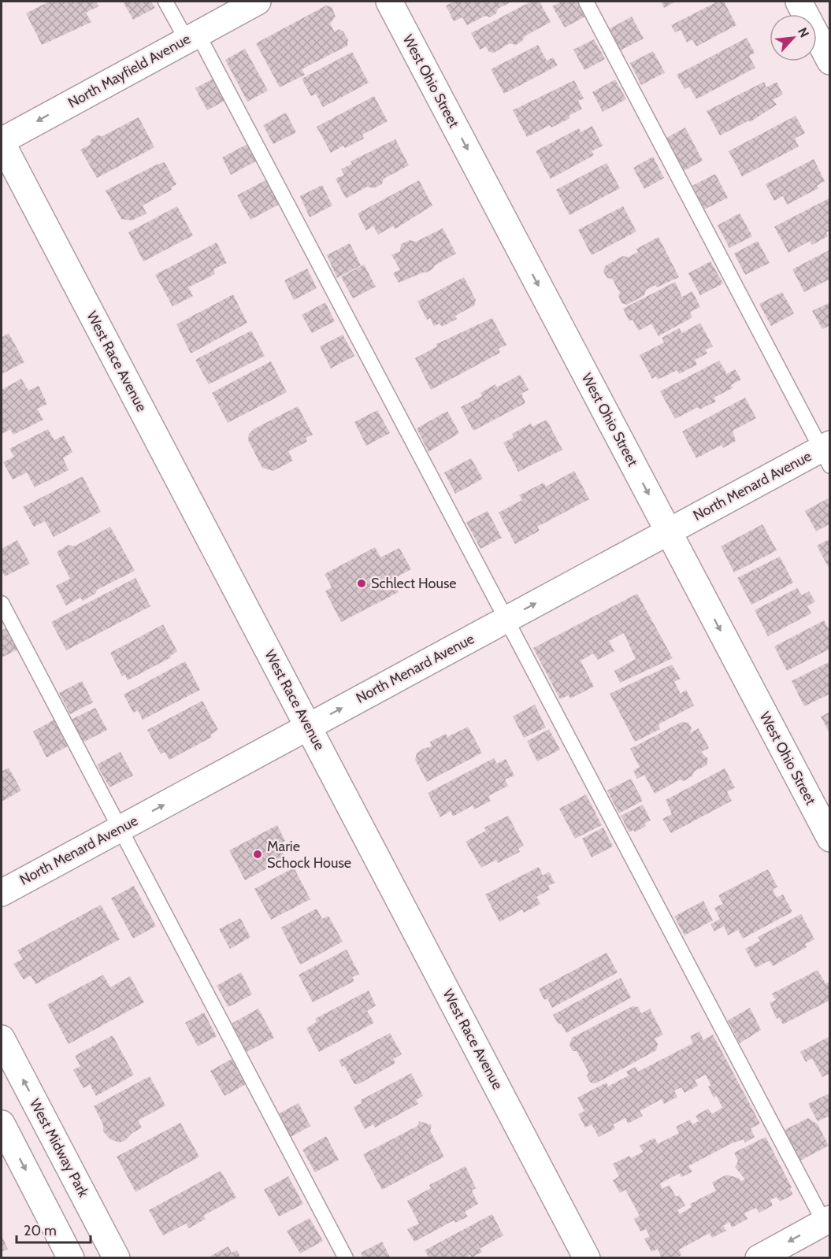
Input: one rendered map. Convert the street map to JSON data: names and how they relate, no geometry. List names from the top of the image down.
{
  "streets": {
    "street": [
      "North Mayfield Avenue",
      "West Ohio Street",
      "West Race Avenue",
      "North Menard Avenue",
      "West Midway Park"
    ]
  },
  "crossings": [
    ["North Mayfield Avenue", "West Race Avenue"],
    ["West Ohio Street", "North Menard Avenue"],
    ["West Race Avenue", "North Menard Avenue"]
  ],
  "one_way": ["North Mayfield Avenue", "West Ohio Street", "North Menard Avenue"],
  "places": ["Schlect House", "Marie Schock House"],
  "scale_bar": "20 m",
  "north": "top right"
}
